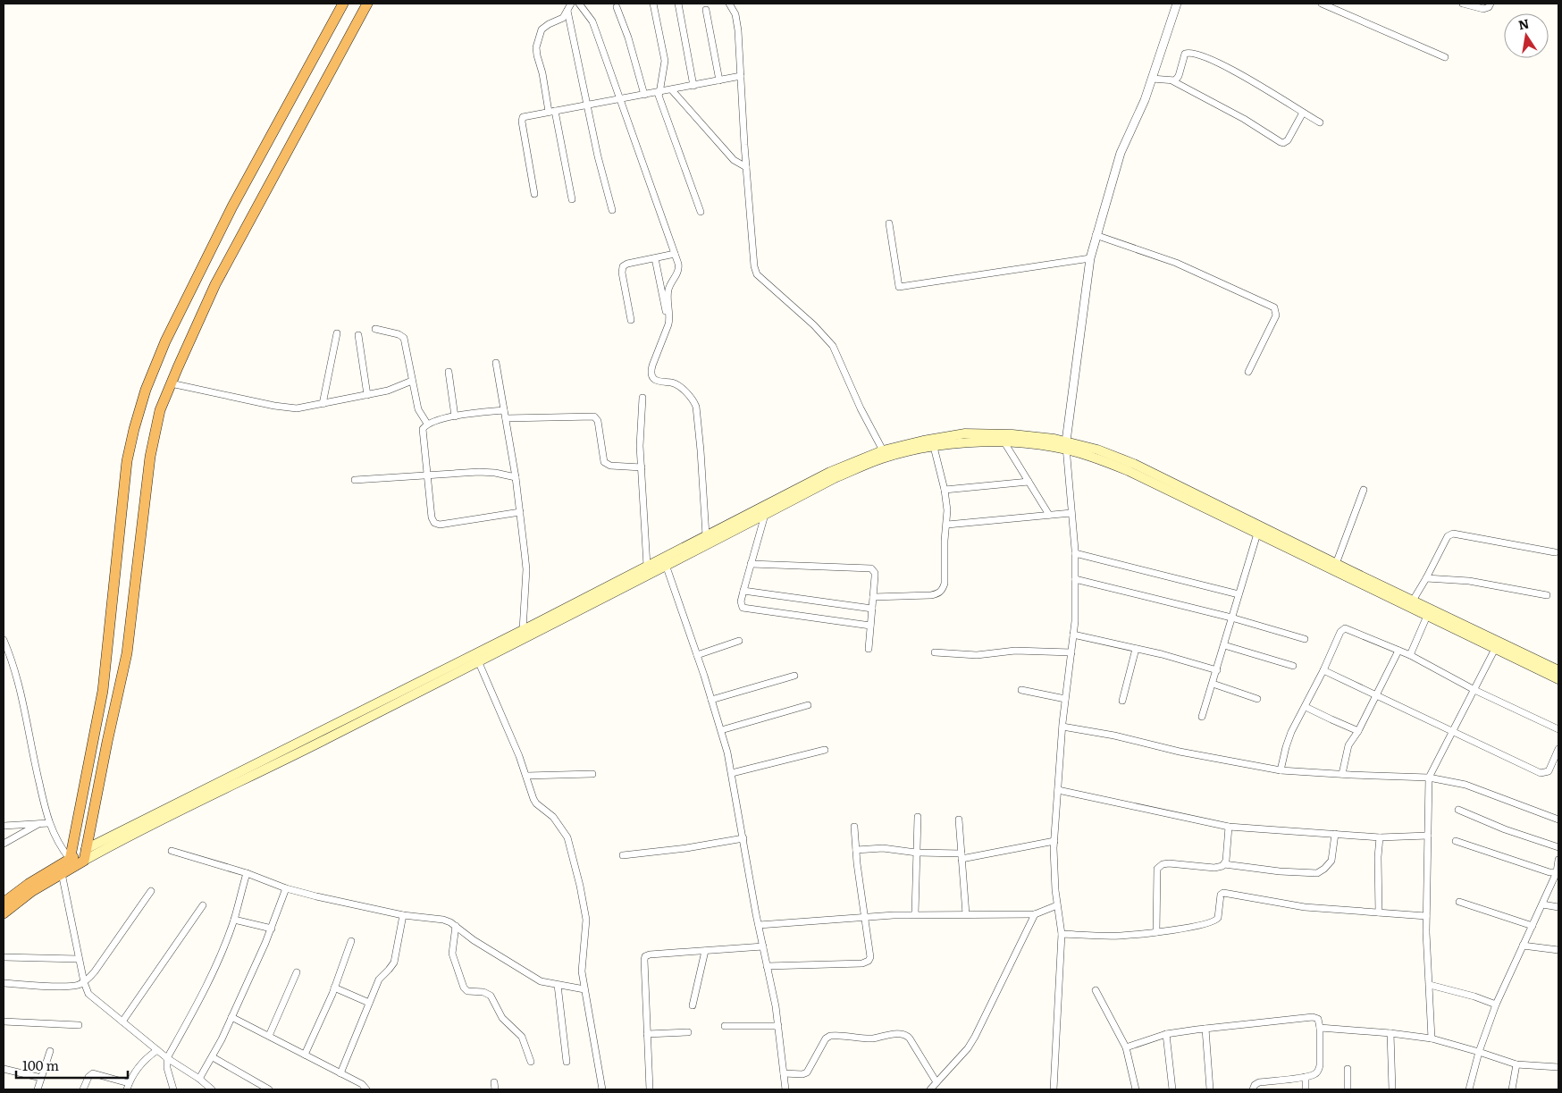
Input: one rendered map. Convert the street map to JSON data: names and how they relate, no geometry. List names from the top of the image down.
{
  "scale_bar": "100 m",
  "north": "top"
}
